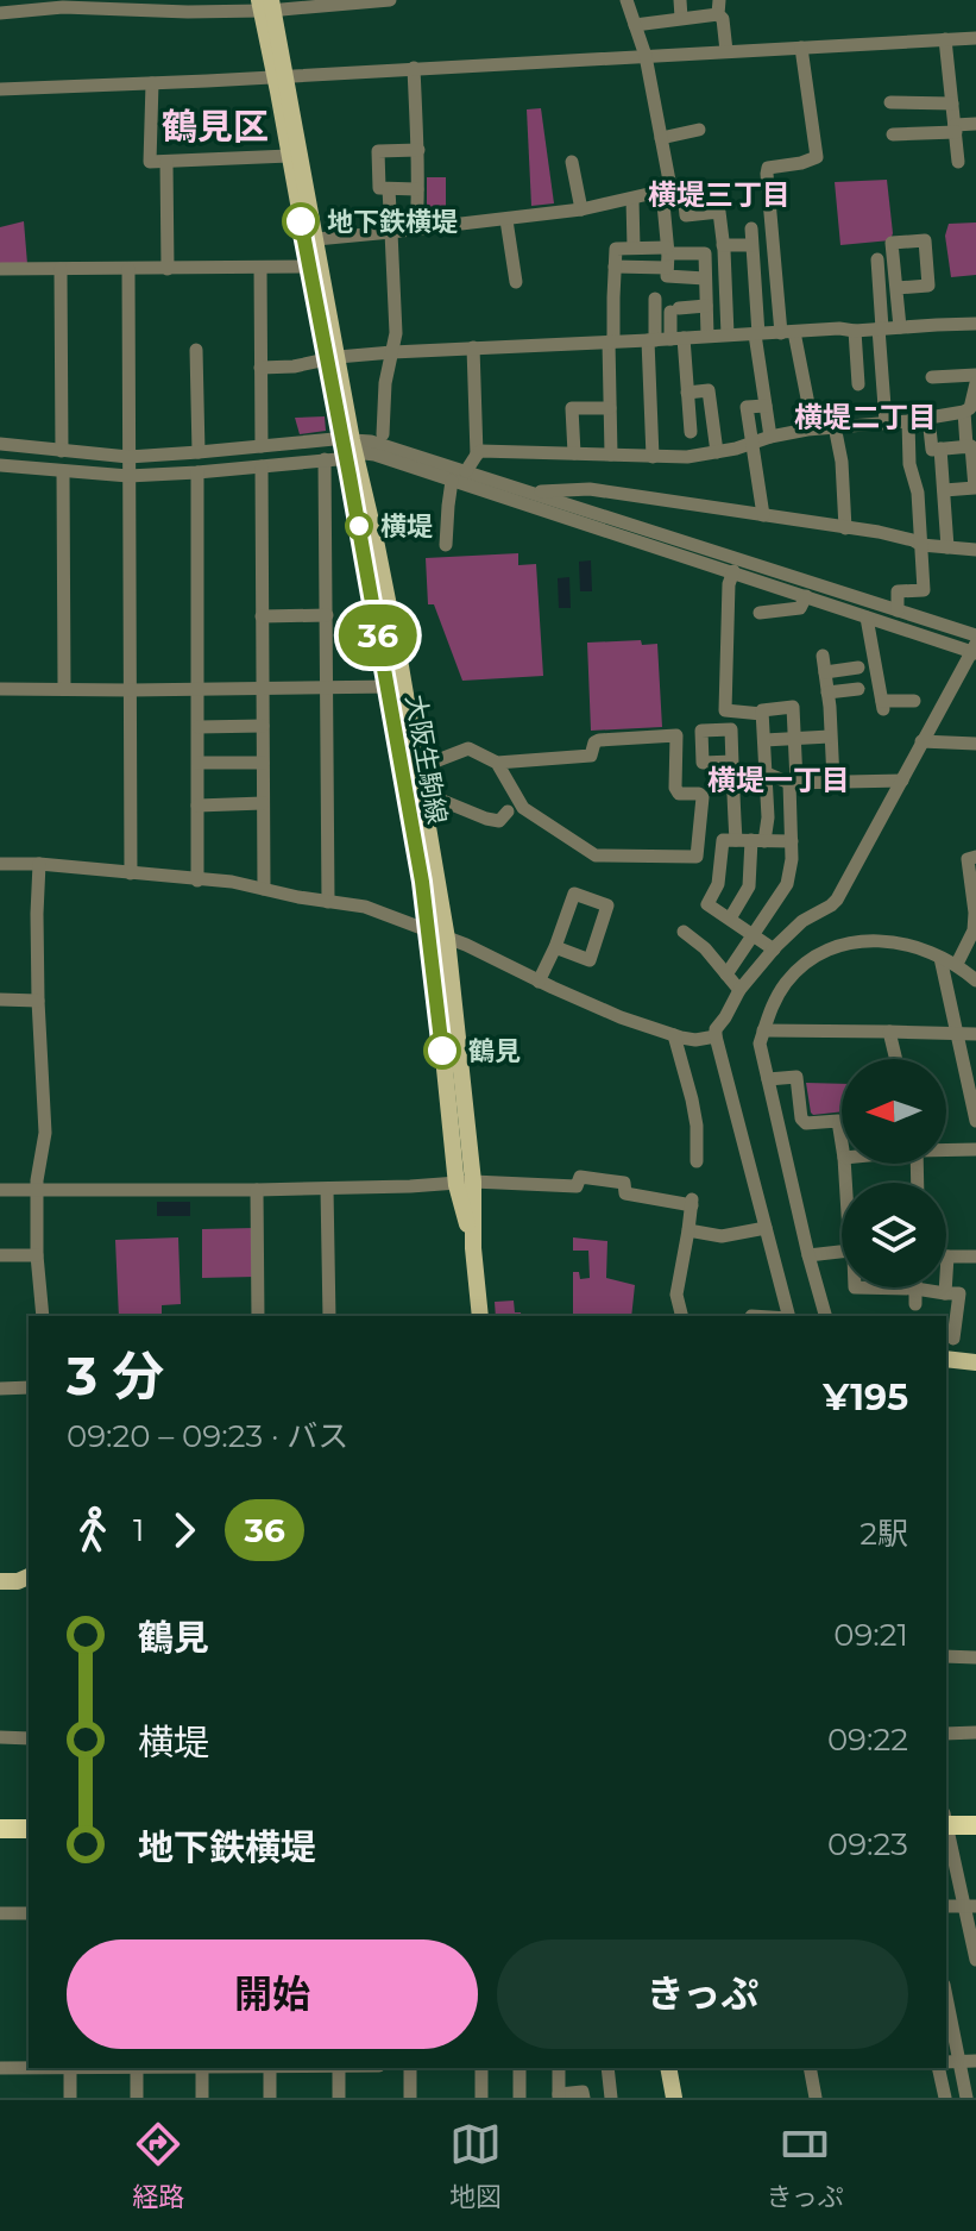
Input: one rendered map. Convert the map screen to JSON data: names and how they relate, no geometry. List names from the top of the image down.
{
  "streets": {
    "main road": ["大阪生駒線"]
  },
  "districts": [
    "鶴見区",
    "横堤三丁目",
    "横堤二丁目",
    "横堤一丁目"
  ],
  "places": ["地下鉄横堤", "横堤", "鶴見"],
  "lines": ["bus line 36"],
  "north": "left",
  "page": {
    "on_map": "36",
    "heading": ["3 分", "09:20 – 09:23 · バス", "¥195"],
    "legs": ["1", "36", "2駅"],
    "list": [
      {
        "name": "鶴見",
        "value": "09:21"
      },
      {
        "name": "横堤",
        "value": "09:22"
      },
      {
        "name": "地下鉄横堤",
        "value": "09:23"
      }
    ],
    "buttons": ["開始", "きっぷ"],
    "tabs": ["経路", "地図", "きっぷ"]
  }
}
